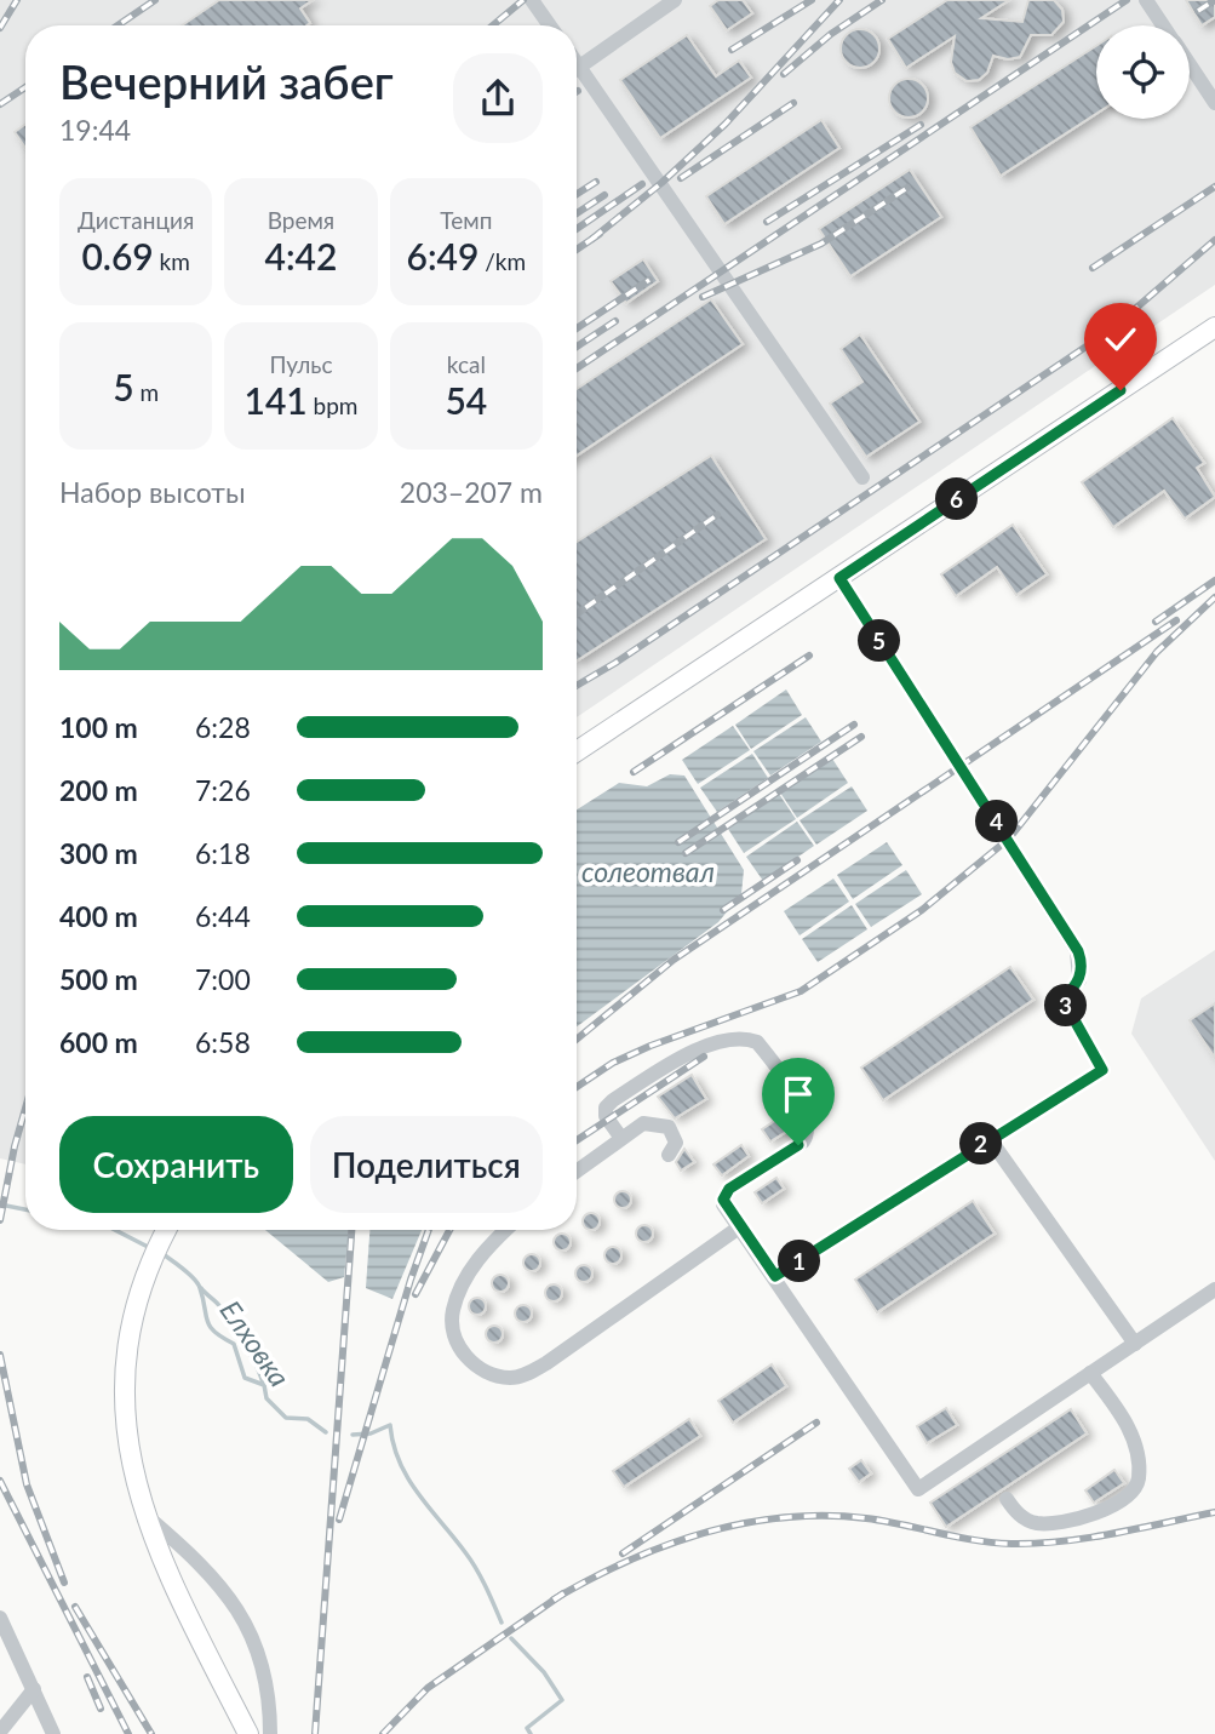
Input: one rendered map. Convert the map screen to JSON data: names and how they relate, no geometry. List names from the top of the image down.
{
  "water": ["солеотвал", "Елховка"],
  "page": {
    "heading": ["Вечерний забег", "19:44"],
    "stats": [
      ["Дистанция", "0.69 km"],
      ["Время", "4:42"],
      ["Темп", "6:49 /km"],
      ["5 m"],
      ["Пульс", "141 bpm"],
      ["kcal", "54"]
    ],
    "chart": ["Набор высоты", "203–207 m"],
    "pins": [
      "6",
      "5",
      "4",
      "3",
      "2",
      "1"
    ],
    "list": [
      {
        "name": "100 m",
        "note": "6:28"
      },
      {
        "name": "200 m",
        "note": "7:26"
      },
      {
        "name": "300 m",
        "note": "6:18"
      },
      {
        "name": "400 m",
        "note": "6:44"
      },
      {
        "name": "500 m",
        "note": "7:00"
      },
      {
        "name": "600 m",
        "note": "6:58"
      }
    ],
    "buttons": ["Сохранить", "Поделиться"]
  }
}
